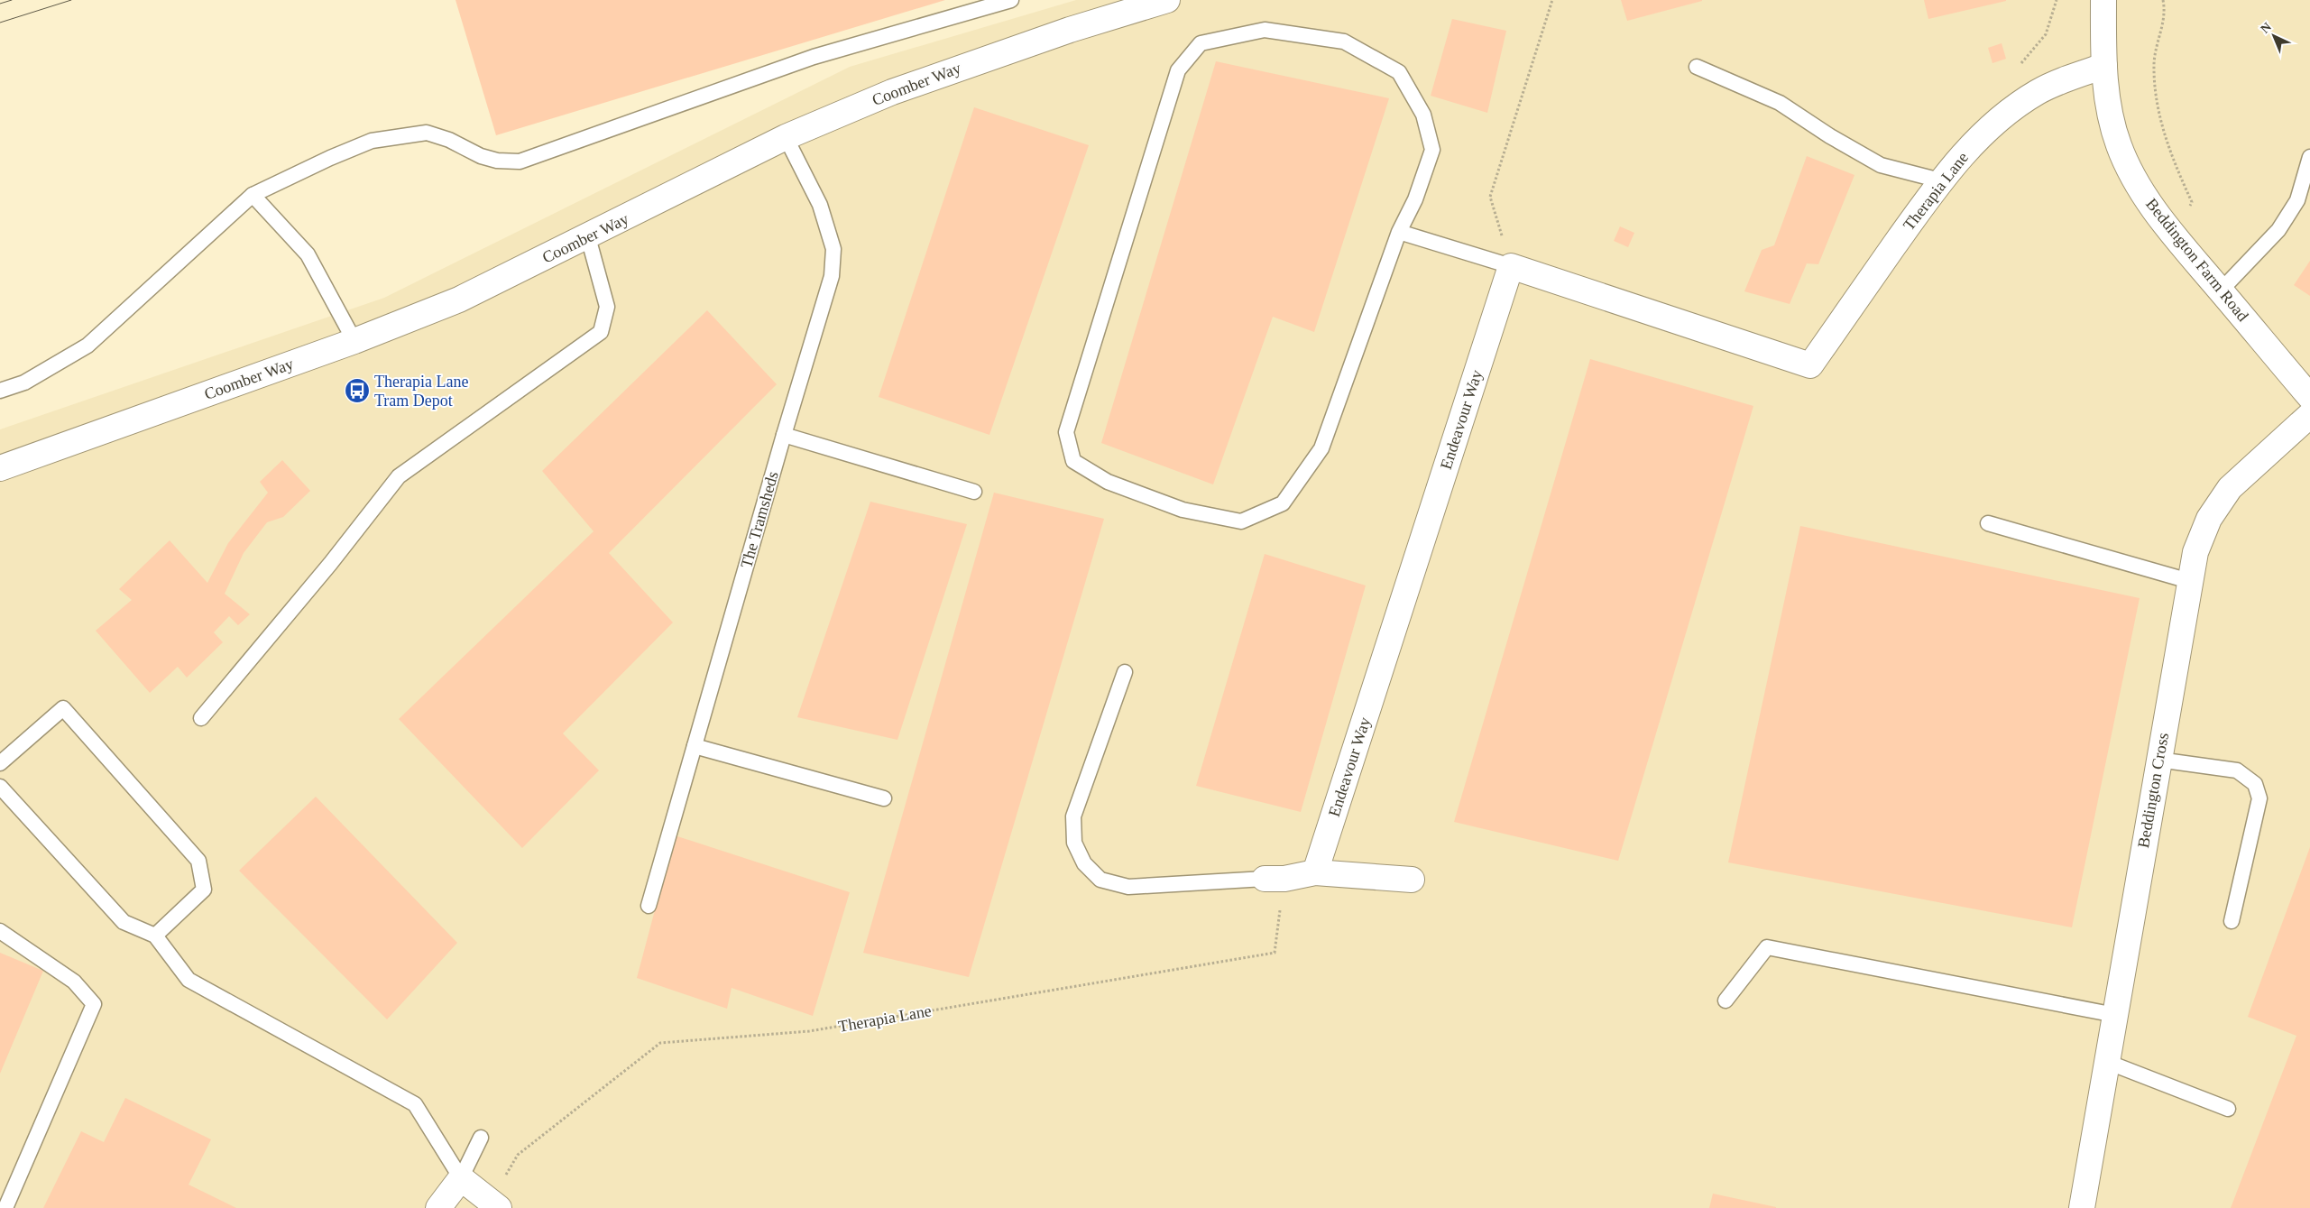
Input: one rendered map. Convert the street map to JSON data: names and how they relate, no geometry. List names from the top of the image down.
{
  "streets": {
    "street": [
      "Coomber Way",
      "Therapia Lane",
      "Beddington Farm Road",
      "Endeavour Way",
      "Beddington Cross"
    ],
    "lane": ["The Tramsheds"]
  },
  "crossings": [
    ["Coomber Way", "The Tramsheds"],
    ["Therapia Lane", "Beddington Farm Road"],
    ["Therapia Lane", "Endeavour Way"]
  ],
  "places": {
    "bus stop": ["Therapia Lane Tram Depot"]
  },
  "north": "top left"
}
